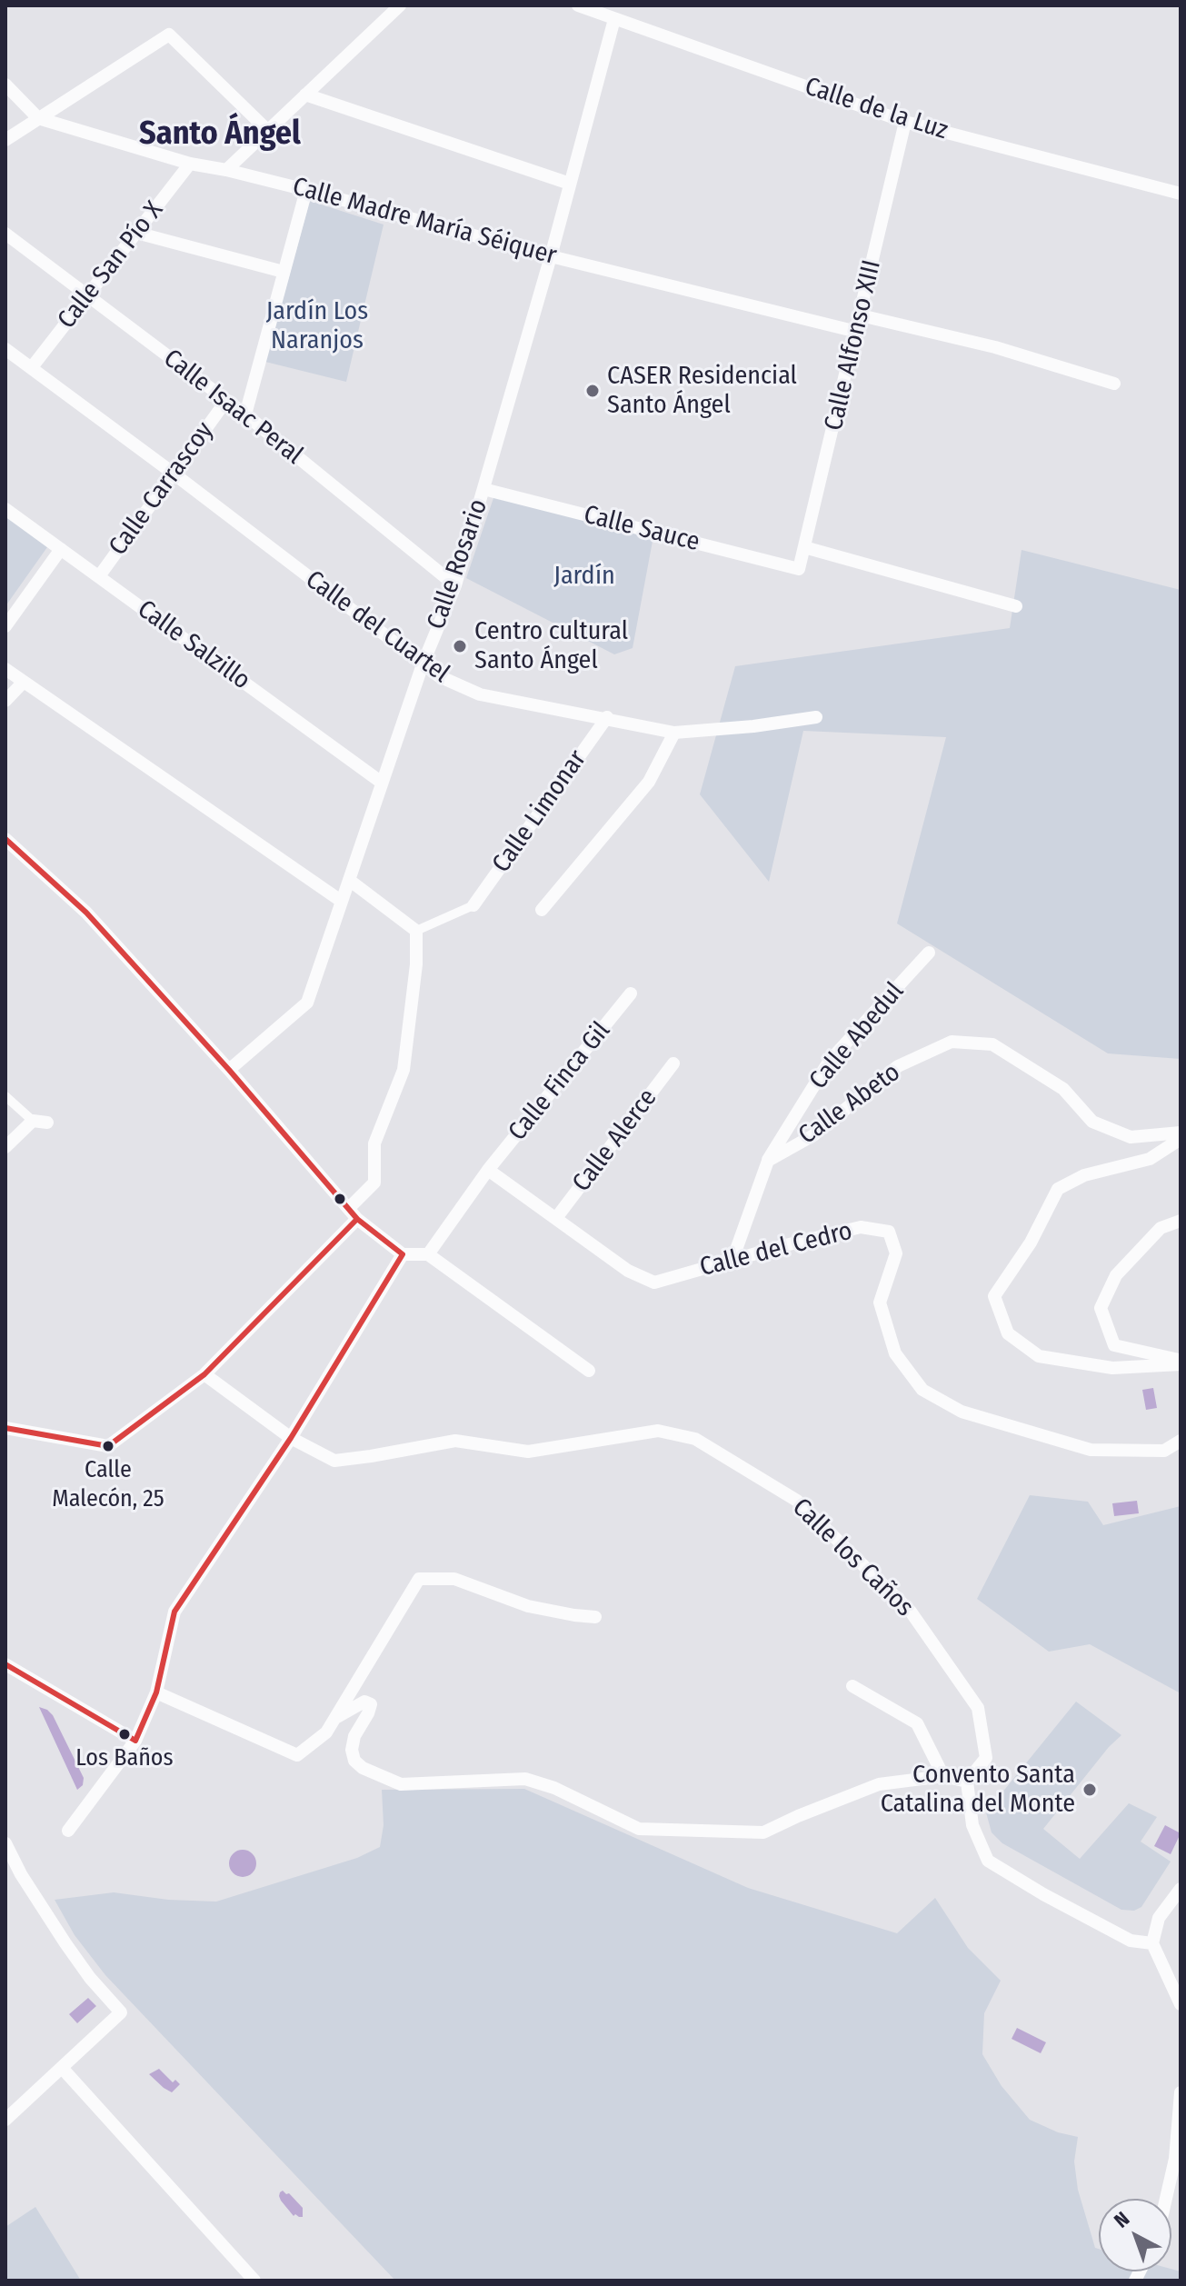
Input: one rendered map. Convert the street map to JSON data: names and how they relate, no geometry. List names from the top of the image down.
{
  "streets": {
    "street": [
      "Calle de la Luz",
      "Calle Madre María Séiquer",
      "Calle San Pío X",
      "Calle Alfonso XIII",
      "Calle Isaac Peral",
      "Calle Carrascoy",
      "Calle Sauce",
      "Calle Rosario",
      "Calle del Cuartel",
      "Calle Salzillo",
      "Calle Limonar",
      "Calle Abedul",
      "Calle Finca Gil",
      "Calle Abeto",
      "Calle Alerce",
      "Calle del Cedro",
      "Calle los Caños"
    ]
  },
  "crossings": [
    ["Calle de la Luz", "Calle Alfonso XIII"],
    ["Calle de la Luz", "Calle Rosario"],
    ["Calle Madre María Séiquer", "Calle San Pío X"],
    ["Calle Madre María Séiquer", "Calle Alfonso XIII"],
    ["Calle Madre María Séiquer", "Calle Rosario"],
    ["Calle San Pío X", "Calle Isaac Peral"],
    ["Calle San Pío X", "Calle del Cuartel"],
    ["Calle Alfonso XIII", "Calle Sauce"],
    ["Calle Isaac Peral", "Calle Carrascoy"],
    ["Calle Isaac Peral", "Calle Rosario"],
    ["Calle Carrascoy", "Calle del Cuartel"],
    ["Calle Carrascoy", "Calle Salzillo"],
    ["Calle Sauce", "Calle Rosario"],
    ["Calle Rosario", "Calle del Cuartel"],
    ["Calle Rosario", "Calle Salzillo"],
    ["Calle del Cuartel", "Calle Limonar"],
    ["Calle Abedul", "Calle Abeto"],
    ["Calle Finca Gil", "Calle del Cedro"],
    ["Calle Alerce", "Calle del Cedro"]
  ],
  "districts": ["Santo Ángel"],
  "parks": ["Jardín Los Naranjos", "Jardín"],
  "places": [
    "CASER Residencial Santo Ángel",
    "Centro cultural Santo Ángel",
    "Calle Malecón, 25",
    "Los Baños",
    "Convento Santa Catalina del Monte"
  ],
  "north": "top left"
}
